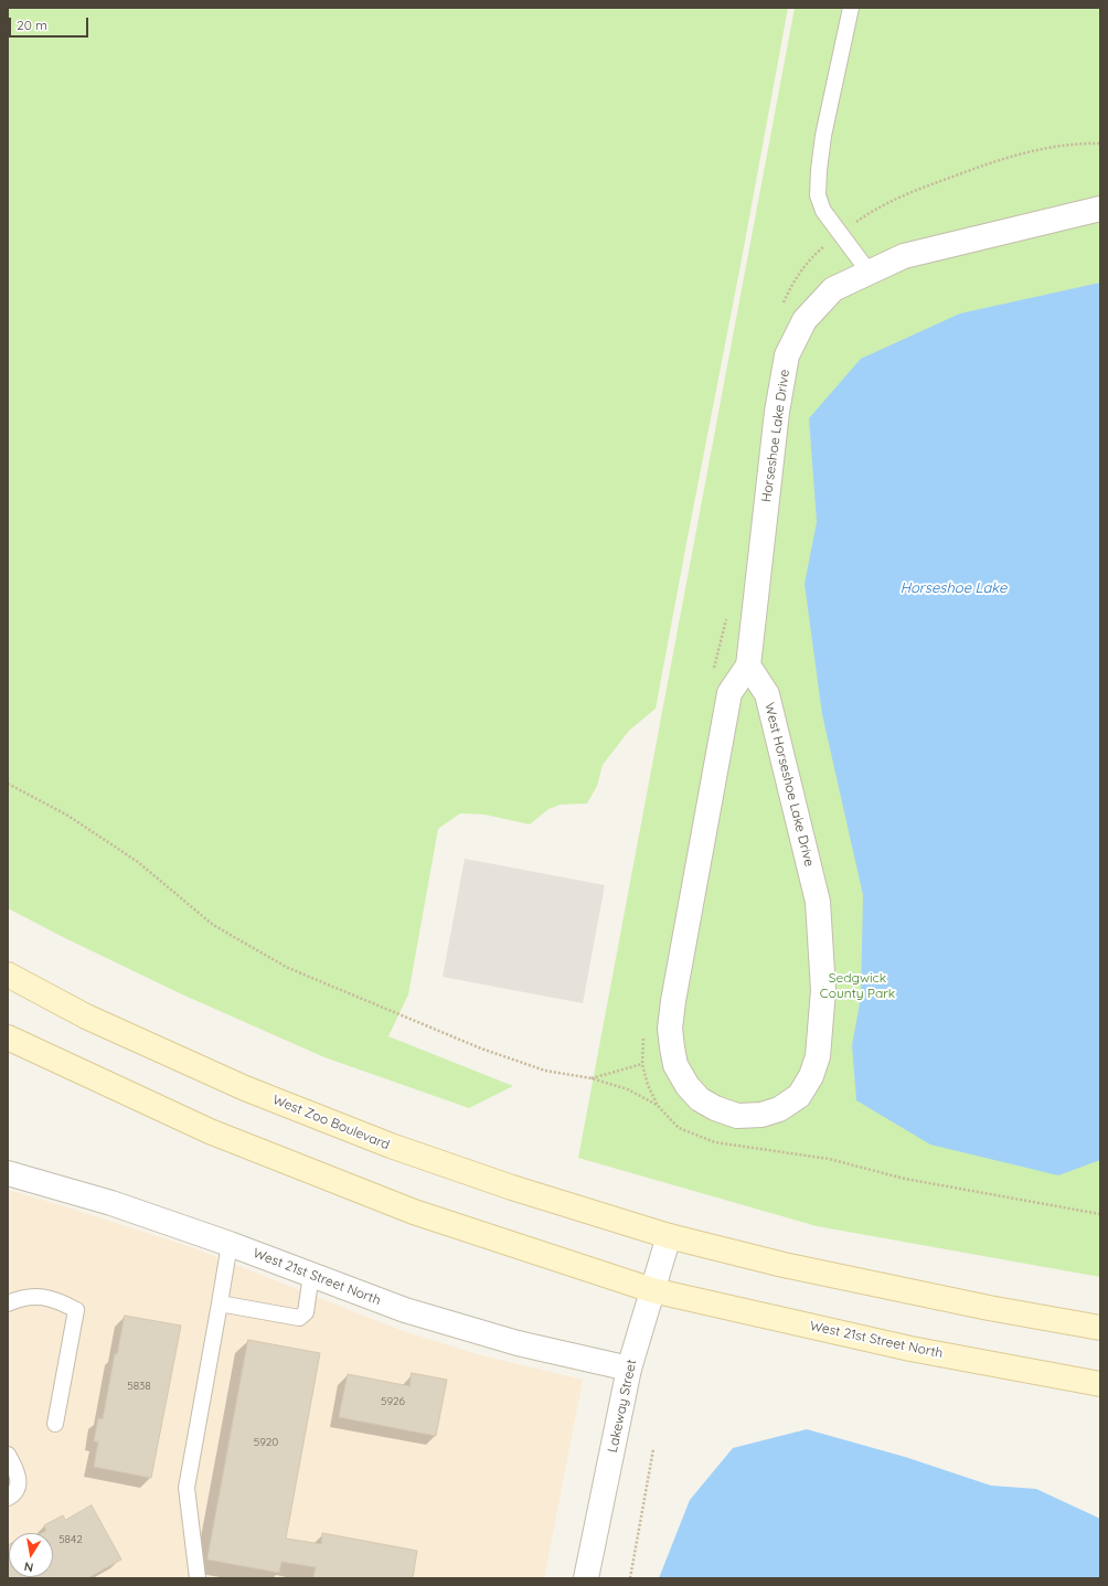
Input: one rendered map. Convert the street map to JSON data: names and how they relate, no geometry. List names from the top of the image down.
{
  "streets": {
    "main road": ["West Zoo Boulevard", "West 21st Street North"],
    "street": ["Horseshoe Lake Drive", "West Horseshoe Lake Drive", "Lakeway Street"]
  },
  "crossings": [
    ["Horseshoe Lake Drive", "West Horseshoe Lake Drive"],
    ["West Zoo Boulevard", "Lakeway Street"],
    ["West 21st Street North", "Lakeway Street"]
  ],
  "water": ["Horseshoe Lake"],
  "parks": ["Sedgwick County Park"],
  "house_numbers": [
    "5838",
    "5926",
    "5920",
    "5842"
  ],
  "scale_bar": "20 m",
  "north": "bottom"
}
